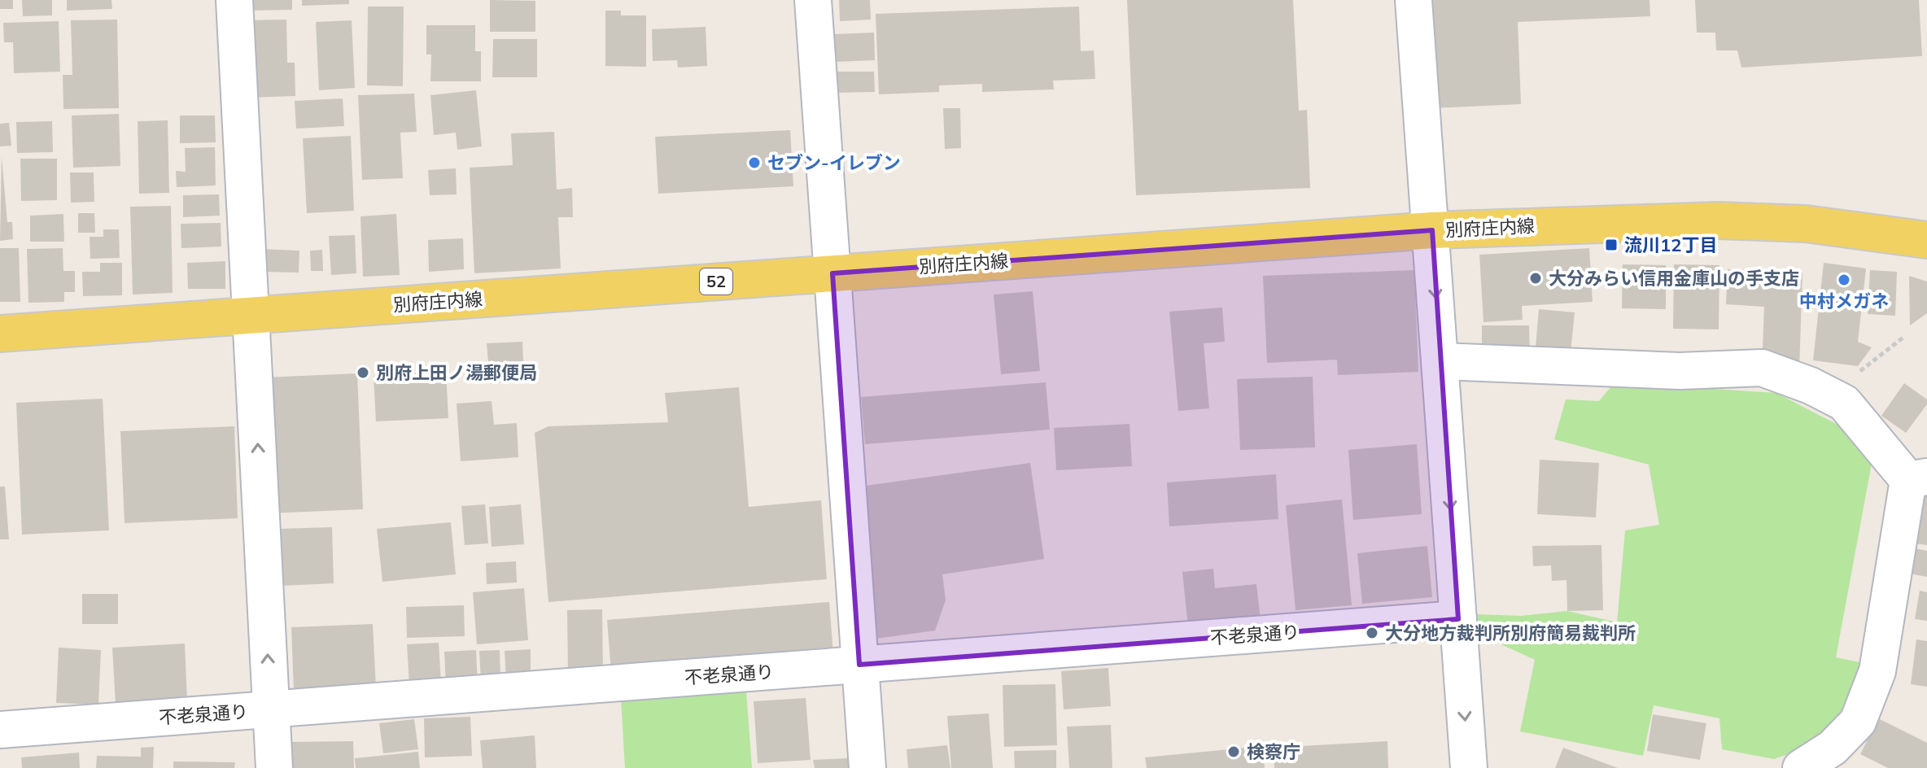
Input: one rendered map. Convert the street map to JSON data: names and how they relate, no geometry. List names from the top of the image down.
{
  "streets": {
    "main road": ["別府庄内線", "52"],
    "street": ["不老泉通り"]
  },
  "places": {
    "other": [
      "セブン-イレブン",
      "大分みらい信用金庫山の手支店",
      "中村メガネ",
      "別府上田ノ湯郵便局",
      "大分地方裁判所別府簡易裁判所",
      "検察庁"
    ],
    "transit": ["流川12丁目"]
  }
}
